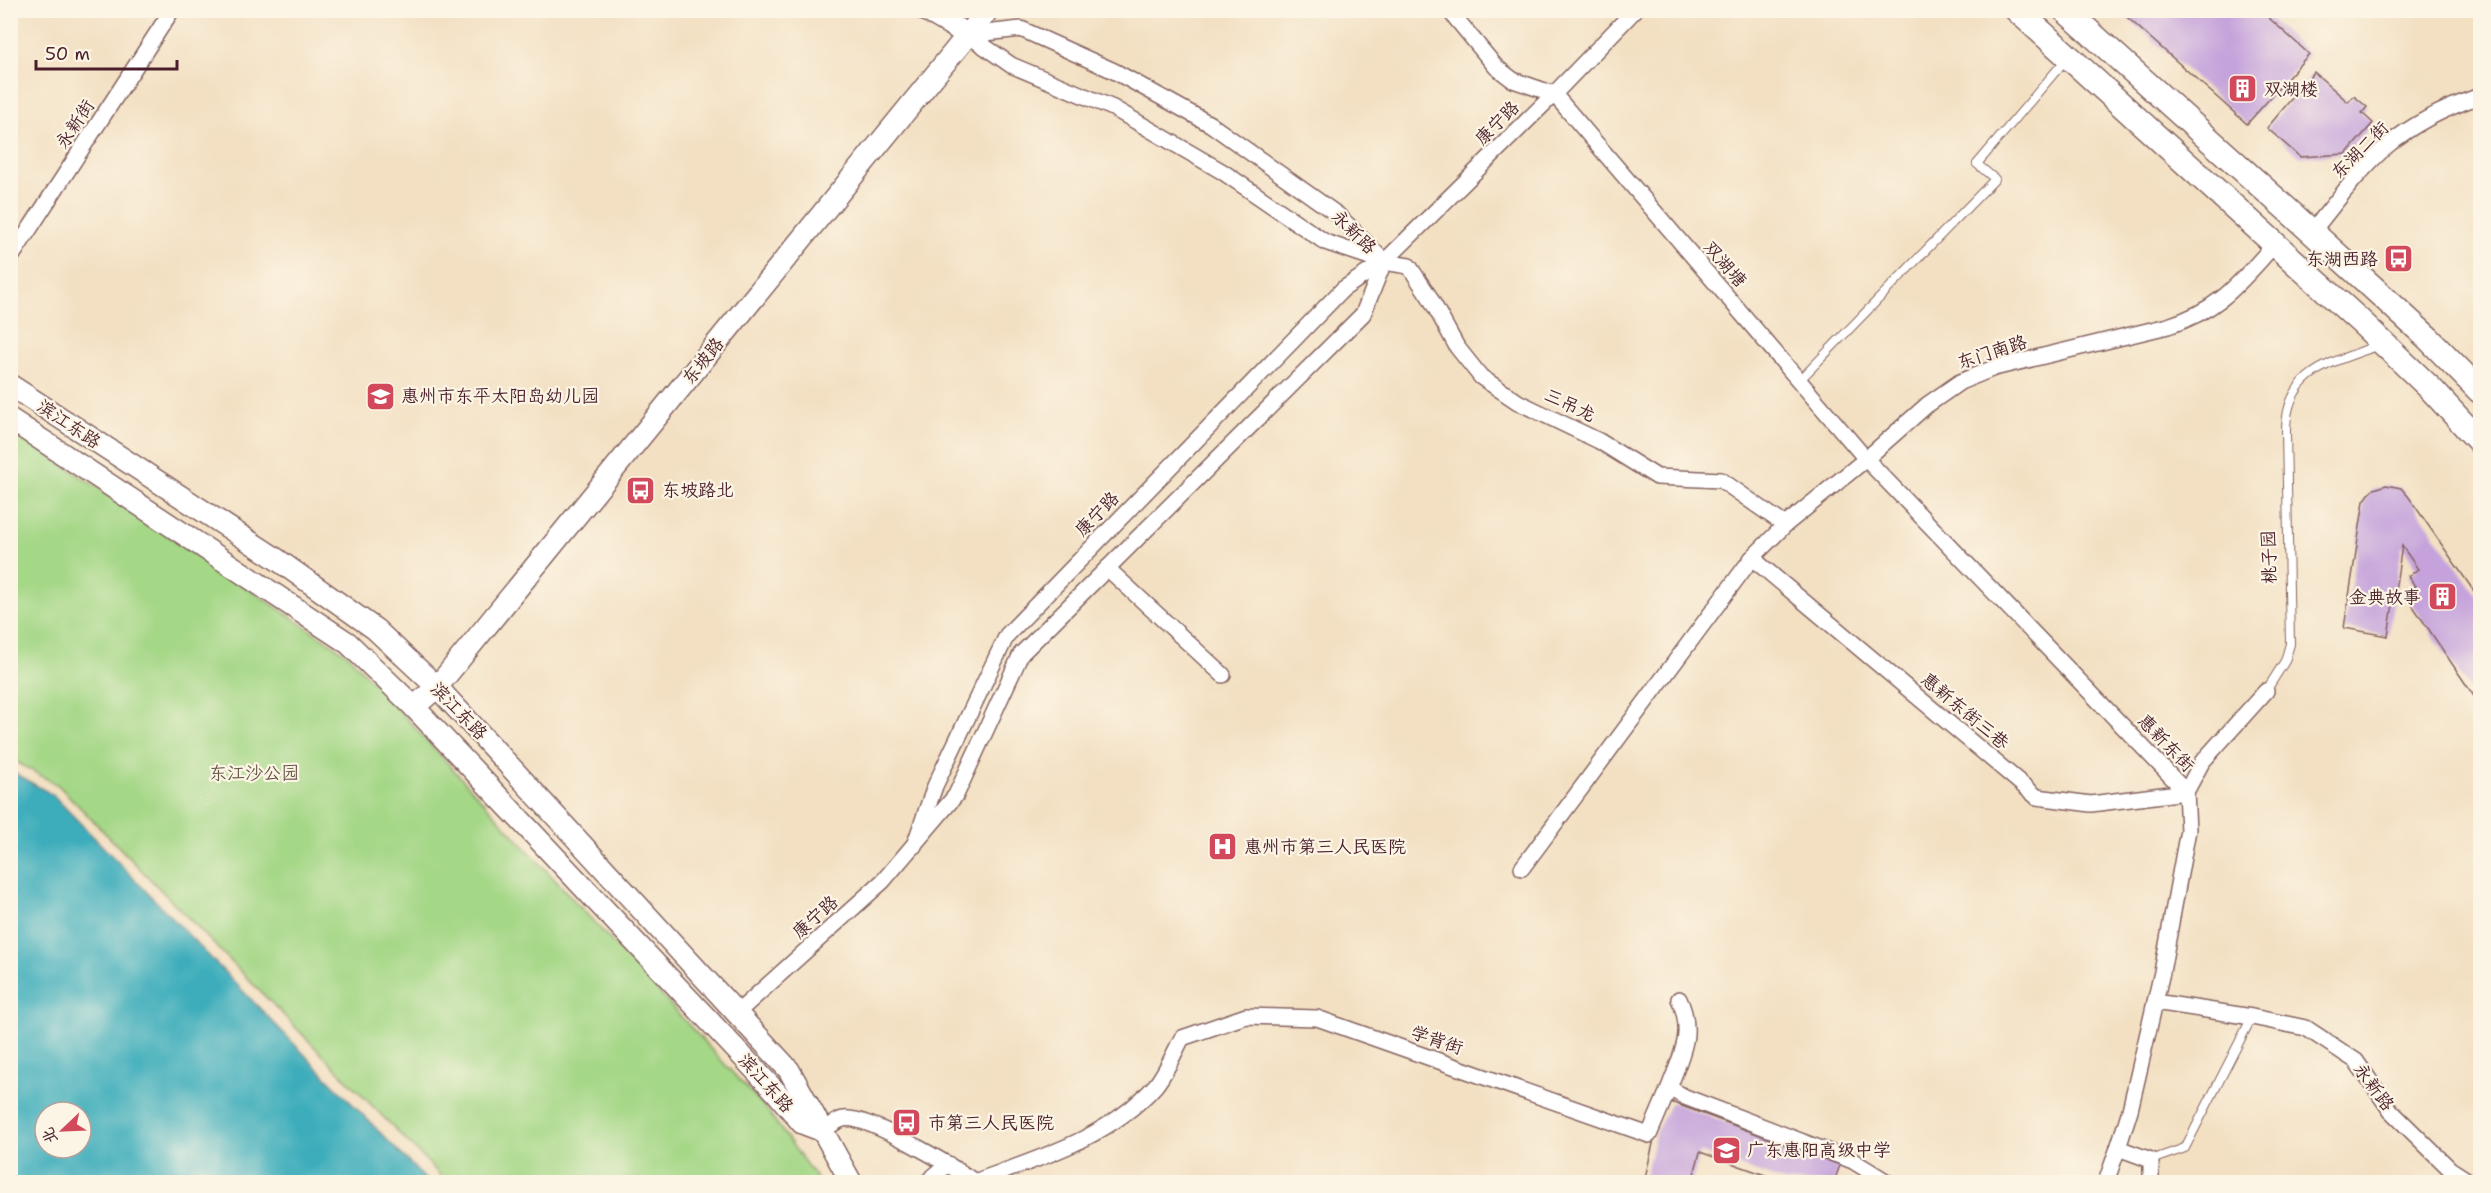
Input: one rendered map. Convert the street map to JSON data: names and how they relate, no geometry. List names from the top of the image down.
{
  "streets": {
    "main road": ["永新路", "东坡路", "滨江东路"],
    "street": [
      "康宁路",
      "永新街",
      "东湖二街",
      "双湖塘",
      "东门南路",
      "三吊龙",
      "桃子园",
      "惠新东街三巷",
      "惠新东街",
      "学背街"
    ]
  },
  "crossings": [
    ["康宁路", "永新路"],
    ["康宁路", "双湖塘"],
    ["康宁路", "三吊龙"],
    ["康宁路", "滨江东路"],
    ["永新路", "东坡路"],
    ["永新路", "三吊龙"],
    ["永新路", "惠新东街"],
    ["双湖塘", "东门南路"],
    ["双湖塘", "惠新东街"],
    ["东门南路", "三吊龙"],
    ["东门南路", "惠新东街三巷"],
    ["东门南路", "惠新东街"],
    ["东坡路", "滨江东路"],
    ["桃子园", "惠新东街三巷"],
    ["桃子园", "惠新东街"],
    ["惠新东街三巷", "惠新东街"]
  ],
  "parks": ["东江沙公园"],
  "places": {
    "building": ["双湖楼", "金典故事"],
    "bus stop": ["东湖西路", "东坡路北", "市第三人民医院"],
    "school or university": ["惠州市东平太阳岛幼儿园", "广东惠阳高级中学"],
    "hospital": ["惠州市第三人民医院"]
  },
  "scale_bar": "50 m",
  "north": "bottom left"
}
